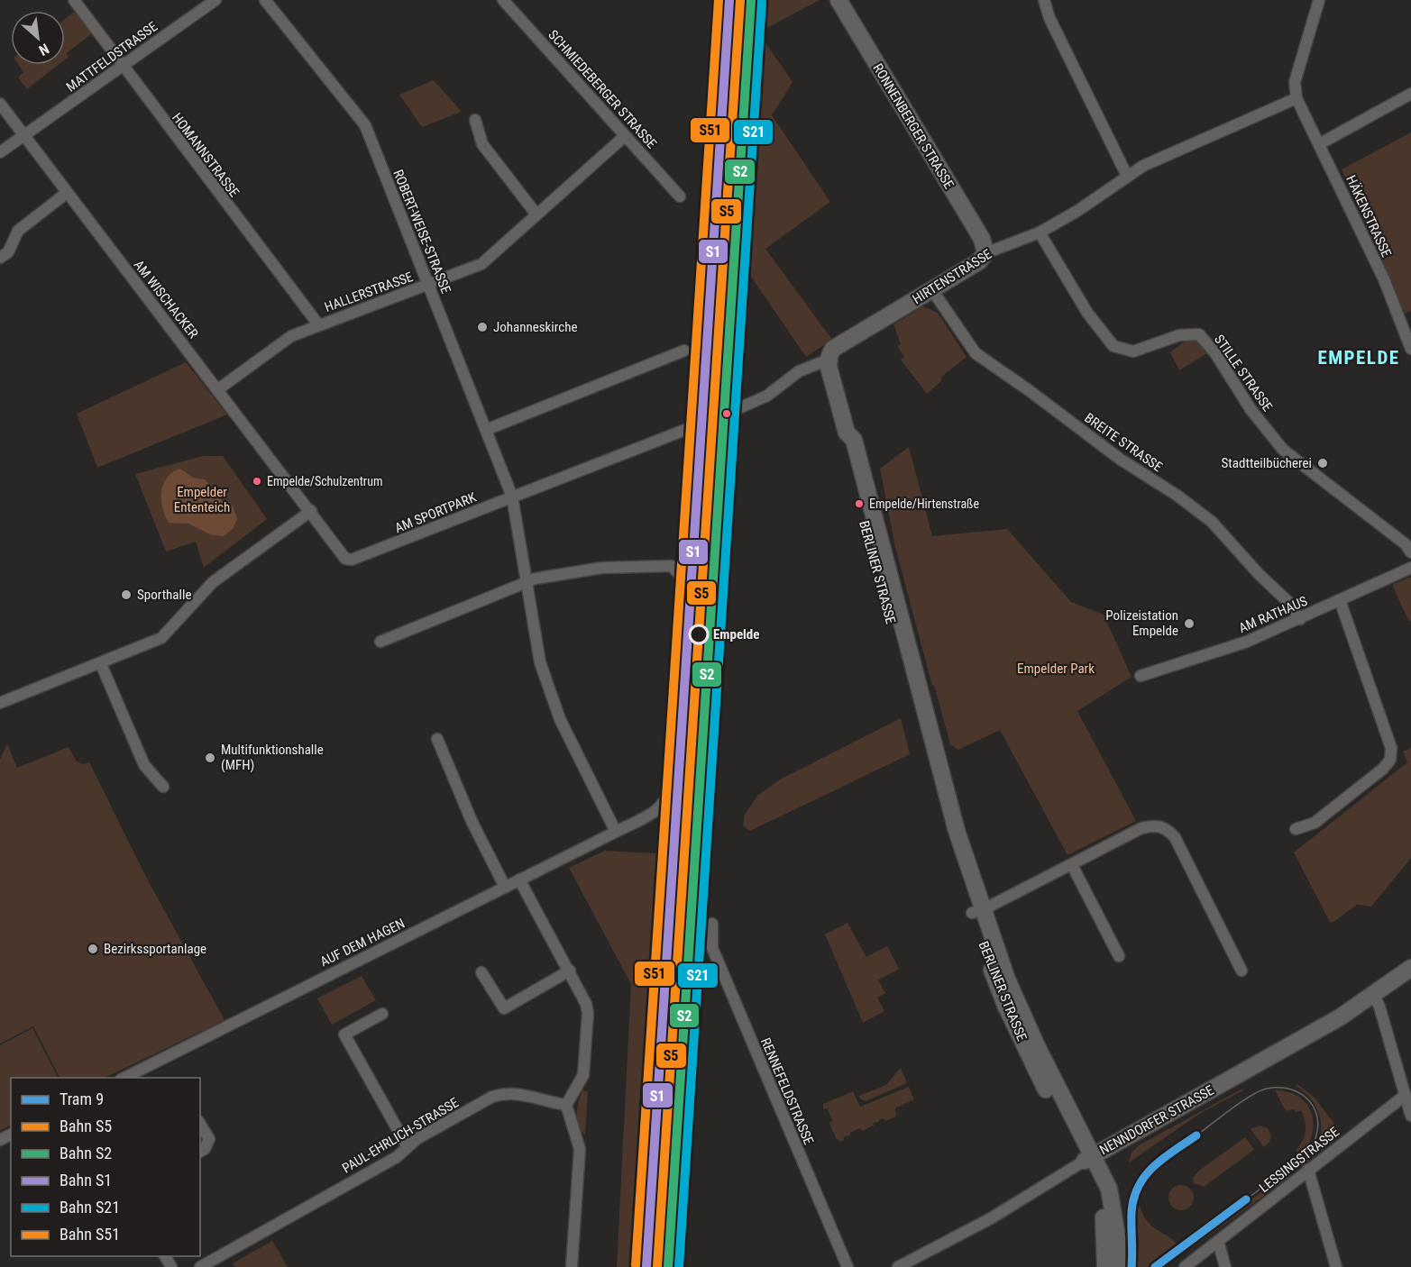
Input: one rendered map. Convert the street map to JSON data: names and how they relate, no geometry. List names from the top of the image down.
{
  "streets": {
    "street": [
      "MATTFELDSTRASSE",
      "SCHMIEDEBERGER STRASSE",
      "RONNENBERGER STRASSE",
      "HOMANNSTRASSE",
      "HÄKENSTRASSE",
      "ROBERT-WEISE-STRASSE",
      "HIRTENSTRASSE",
      "HALLERSTRASSE",
      "AM WISCHACKER",
      "STILLE STRASSE",
      "BREITE STRASSE",
      "AM SPORTPARK",
      "BERLINER STRASSE",
      "AM RATHAUS",
      "AUF DEM HAGEN",
      "RENNEFELDSTRASSE",
      "NENNDORFER STRASSE",
      "PAUL-EHRLICH-STRASSE",
      "LESSINGSTRASSE"
    ]
  },
  "crossings": [
    ["MATTFELDSTRASSE", "HOMANNSTRASSE"],
    ["MATTFELDSTRASSE", "AM WISCHACKER"],
    ["SCHMIEDEBERGER STRASSE", "HALLERSTRASSE"],
    ["RONNENBERGER STRASSE", "HIRTENSTRASSE"],
    ["HOMANNSTRASSE", "HALLERSTRASSE"],
    ["HÄKENSTRASSE", "HIRTENSTRASSE"],
    ["ROBERT-WEISE-STRASSE", "HALLERSTRASSE"],
    ["ROBERT-WEISE-STRASSE", "AM SPORTPARK"],
    ["ROBERT-WEISE-STRASSE", "AUF DEM HAGEN"],
    ["HIRTENSTRASSE", "STILLE STRASSE"],
    ["HIRTENSTRASSE", "BREITE STRASSE"],
    ["HIRTENSTRASSE", "AM SPORTPARK"],
    ["HIRTENSTRASSE", "BERLINER STRASSE"],
    ["HALLERSTRASSE", "AM WISCHACKER"],
    ["AM WISCHACKER", "AM SPORTPARK"],
    ["BREITE STRASSE", "AM RATHAUS"],
    ["AM SPORTPARK", "BERLINER STRASSE"],
    ["BERLINER STRASSE", "NENNDORFER STRASSE"]
  ],
  "districts": ["EMPELDE"],
  "parks": ["Empelder Ententeich", "Empelder Park"],
  "places": [
    "Johanneskirche",
    "Stadtteilbücherei",
    "Empelde/Schulzentrum",
    "Empelde/Hirtenstraße",
    "Sporthalle",
    "Polizeistation Empelde",
    "Empelde",
    "Multifunktionshalle (MFH)",
    "Bezirkssportanlage"
  ],
  "lines": [
    "rail line S5",
    "rail line S1",
    "rail line S51",
    "rail line S2",
    "rail line S21",
    "tram line 9"
  ],
  "legend": [
    "Tram 9",
    "Bahn S5",
    "Bahn S2",
    "Bahn S1",
    "Bahn S21",
    "Bahn S51"
  ],
  "north": "bottom right"
}
